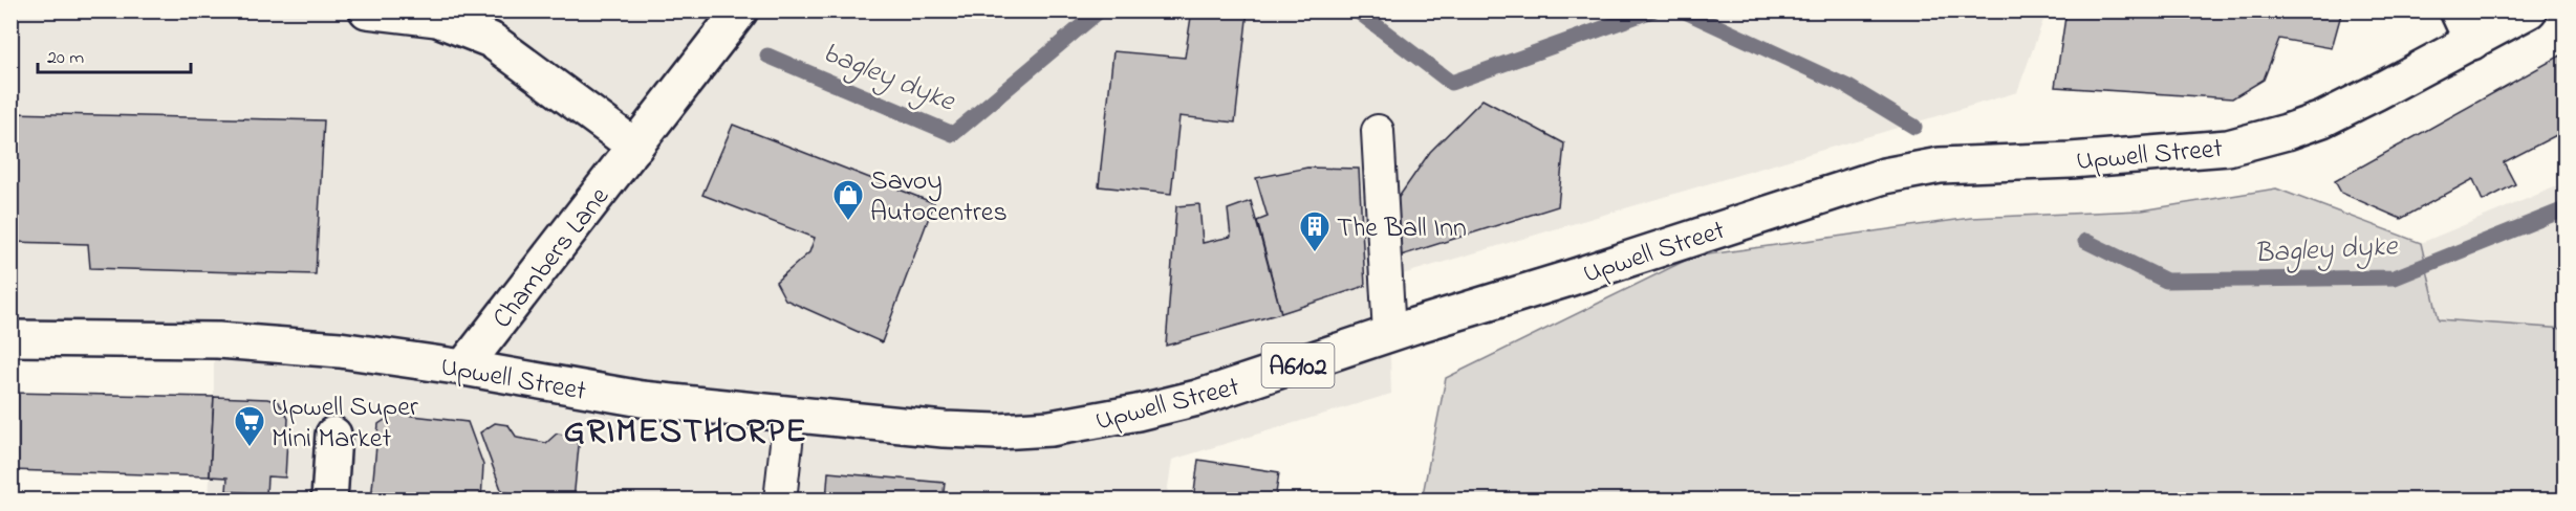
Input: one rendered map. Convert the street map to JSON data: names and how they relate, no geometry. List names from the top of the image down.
{
  "streets": {
    "main road": ["Upwell Street", "Chambers Lane", "A6102"]
  },
  "crossings": [
    ["Upwell Street", "Chambers Lane"]
  ],
  "districts": ["GRIMESTHORPE"],
  "water": ["bagley dyke", "Bagley dyke"],
  "places": {
    "shop": ["Savoy Autocentres"],
    "building": ["The Ball Inn"],
    "supermarket": ["Upwell Super Mini Market"]
  },
  "scale_bar": "20 m"
}
